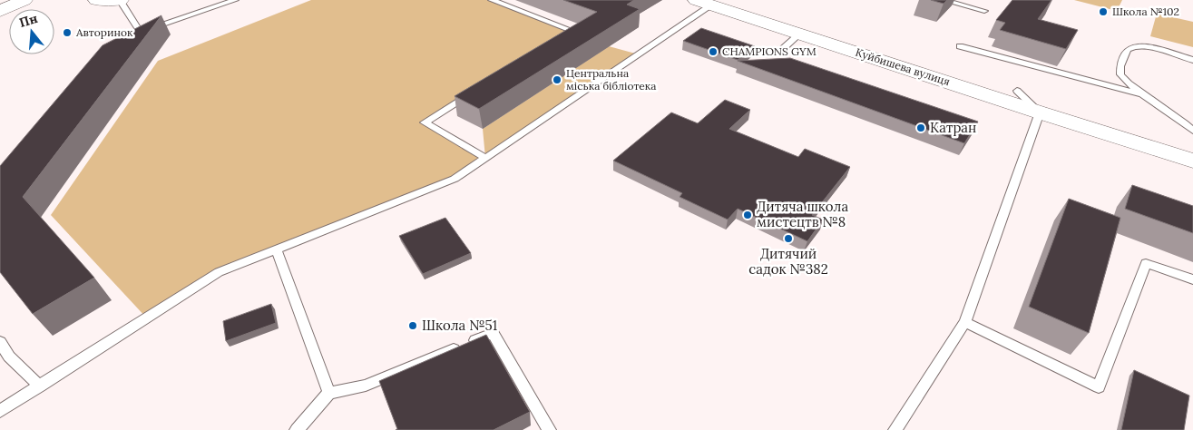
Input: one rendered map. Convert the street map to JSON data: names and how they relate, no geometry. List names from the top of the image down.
{
  "streets": {
    "main road": ["Куйбишева вулиця"]
  },
  "places": [
    "Школа №102",
    "Авторинок",
    "CHAMPIONS GYM",
    "Центральна міська бібліотека",
    "Катран",
    "Дитяча школа мистецтв №8",
    "Дитячий садок №382",
    "Школа №51"
  ],
  "north": "top"
}
